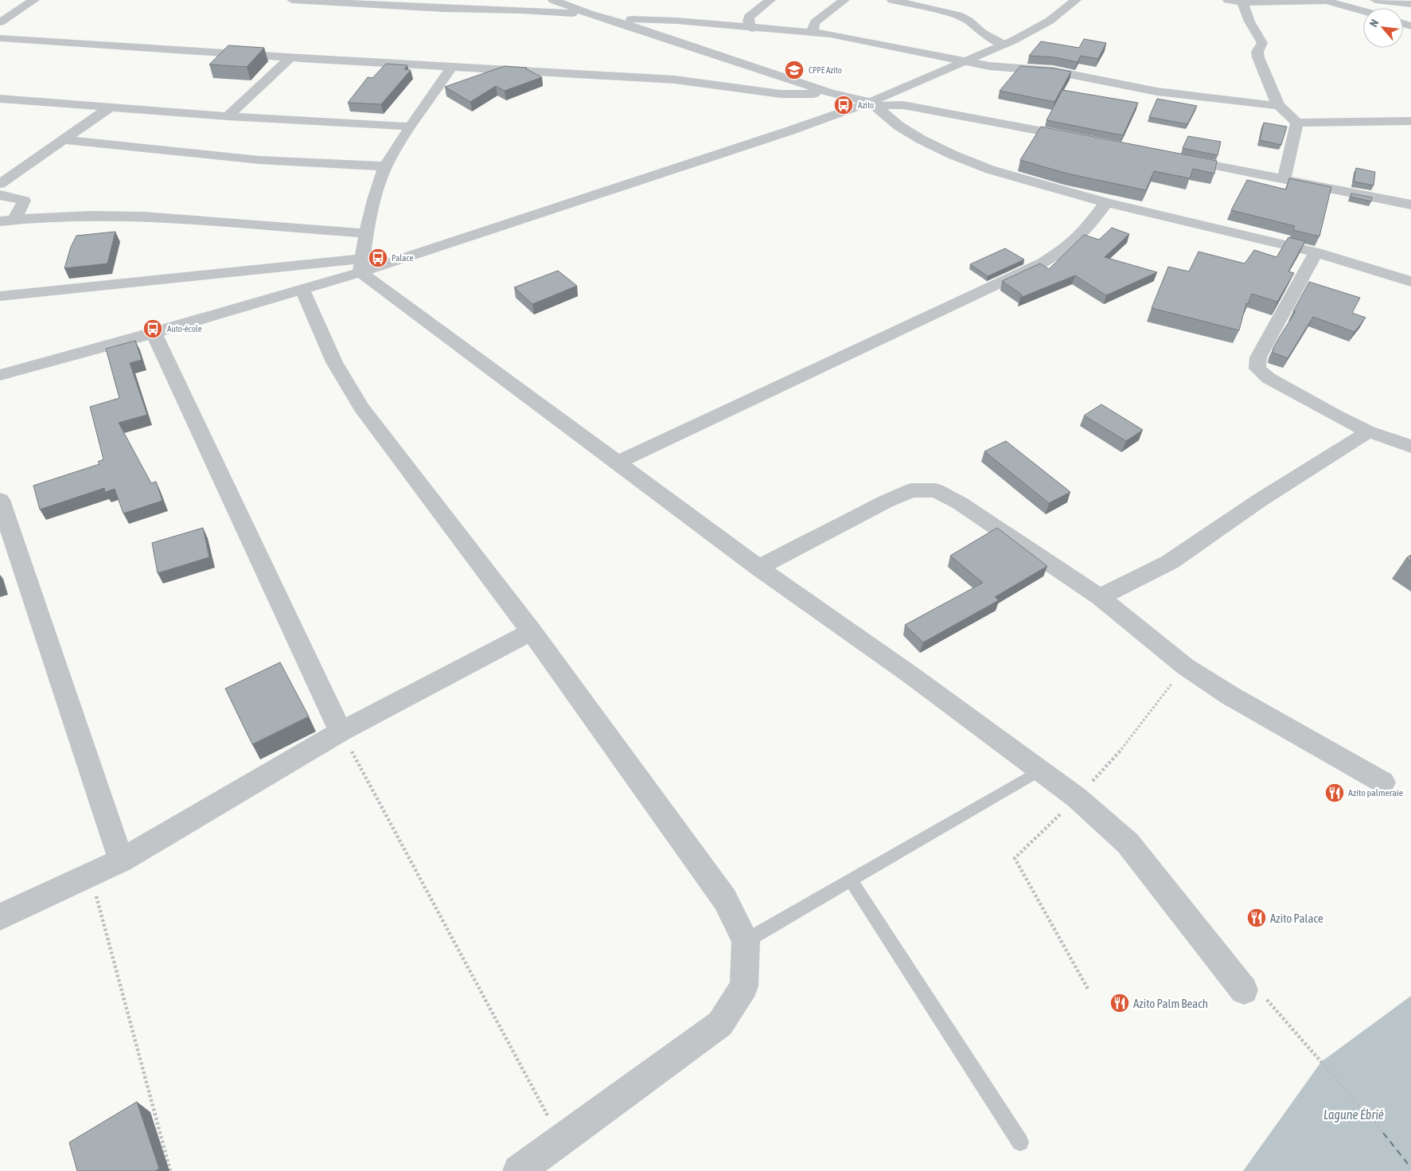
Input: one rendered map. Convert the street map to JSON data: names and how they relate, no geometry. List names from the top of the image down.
{
  "water": ["Lagune Ébrié"],
  "places": {
    "school or university": ["CPPE Azito"],
    "bus stop": ["Azito", "Palace", "Auto-école"],
    "restaurant": ["Azito palmeraie", "Azito Palace", "Azito Palm Beach"]
  },
  "north": "top left"
}
